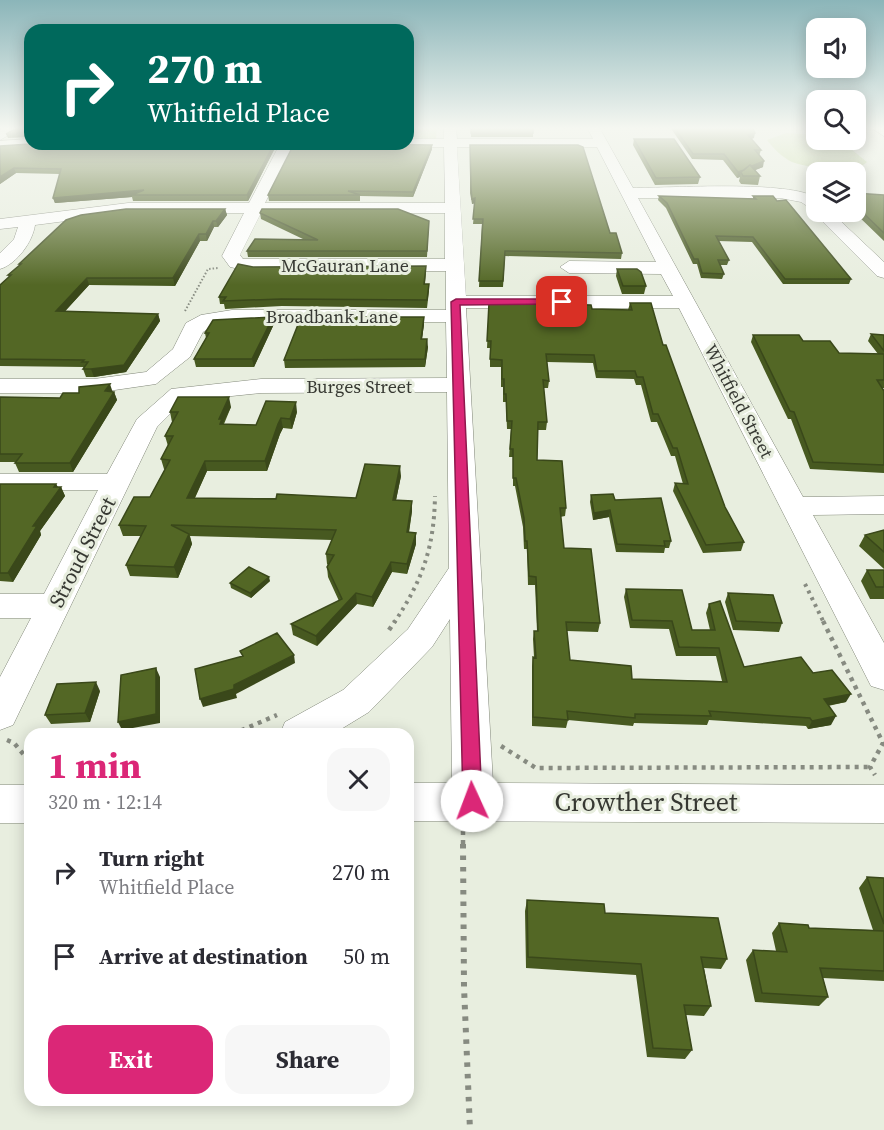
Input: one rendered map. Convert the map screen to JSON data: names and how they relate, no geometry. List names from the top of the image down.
{
  "streets": {
    "street": [
      "McGauran Lane",
      "Broadbank Lane",
      "Burges Street",
      "Whitfield Street",
      "Stroud Street",
      "Crowther Street"
    ]
  },
  "crossings": [
    ["Broadbank Lane", "Whitfield Street"],
    ["Broadbank Lane", "Stroud Street"],
    ["Burges Street", "Stroud Street"]
  ],
  "page": {
    "turn": ["270 m", "Whitfield Place"],
    "heading": ["1 min", "320 m · 12:14"],
    "list": [
      {
        "name": "Turn right",
        "note": "Whitfield Place",
        "value": "270 m"
      },
      {
        "name": "Arrive at destination",
        "value": "50 m"
      }
    ],
    "buttons": ["Exit", "Share"]
  }
}
